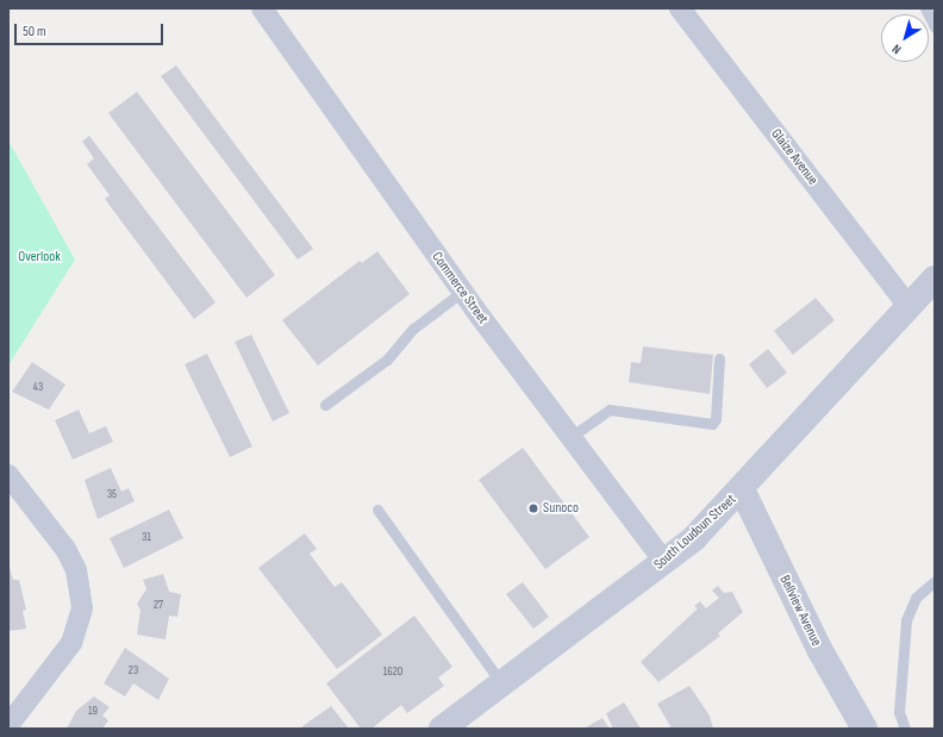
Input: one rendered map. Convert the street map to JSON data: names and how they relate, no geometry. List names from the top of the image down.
{
  "streets": {
    "street": [
      "Glaize Avenue",
      "Commerce Street",
      "South Loudoun Street",
      "Bellview Avenue"
    ]
  },
  "crossings": [
    ["Glaize Avenue", "South Loudoun Street"],
    ["Commerce Street", "South Loudoun Street"],
    ["South Loudoun Street", "Bellview Avenue"]
  ],
  "parks": ["Overlook"],
  "places": ["Sunoco"],
  "house_numbers": [
    "43",
    "35",
    "31",
    "27",
    "23",
    "1620",
    "19"
  ],
  "scale_bar": "50 m",
  "north": "bottom left"
}
